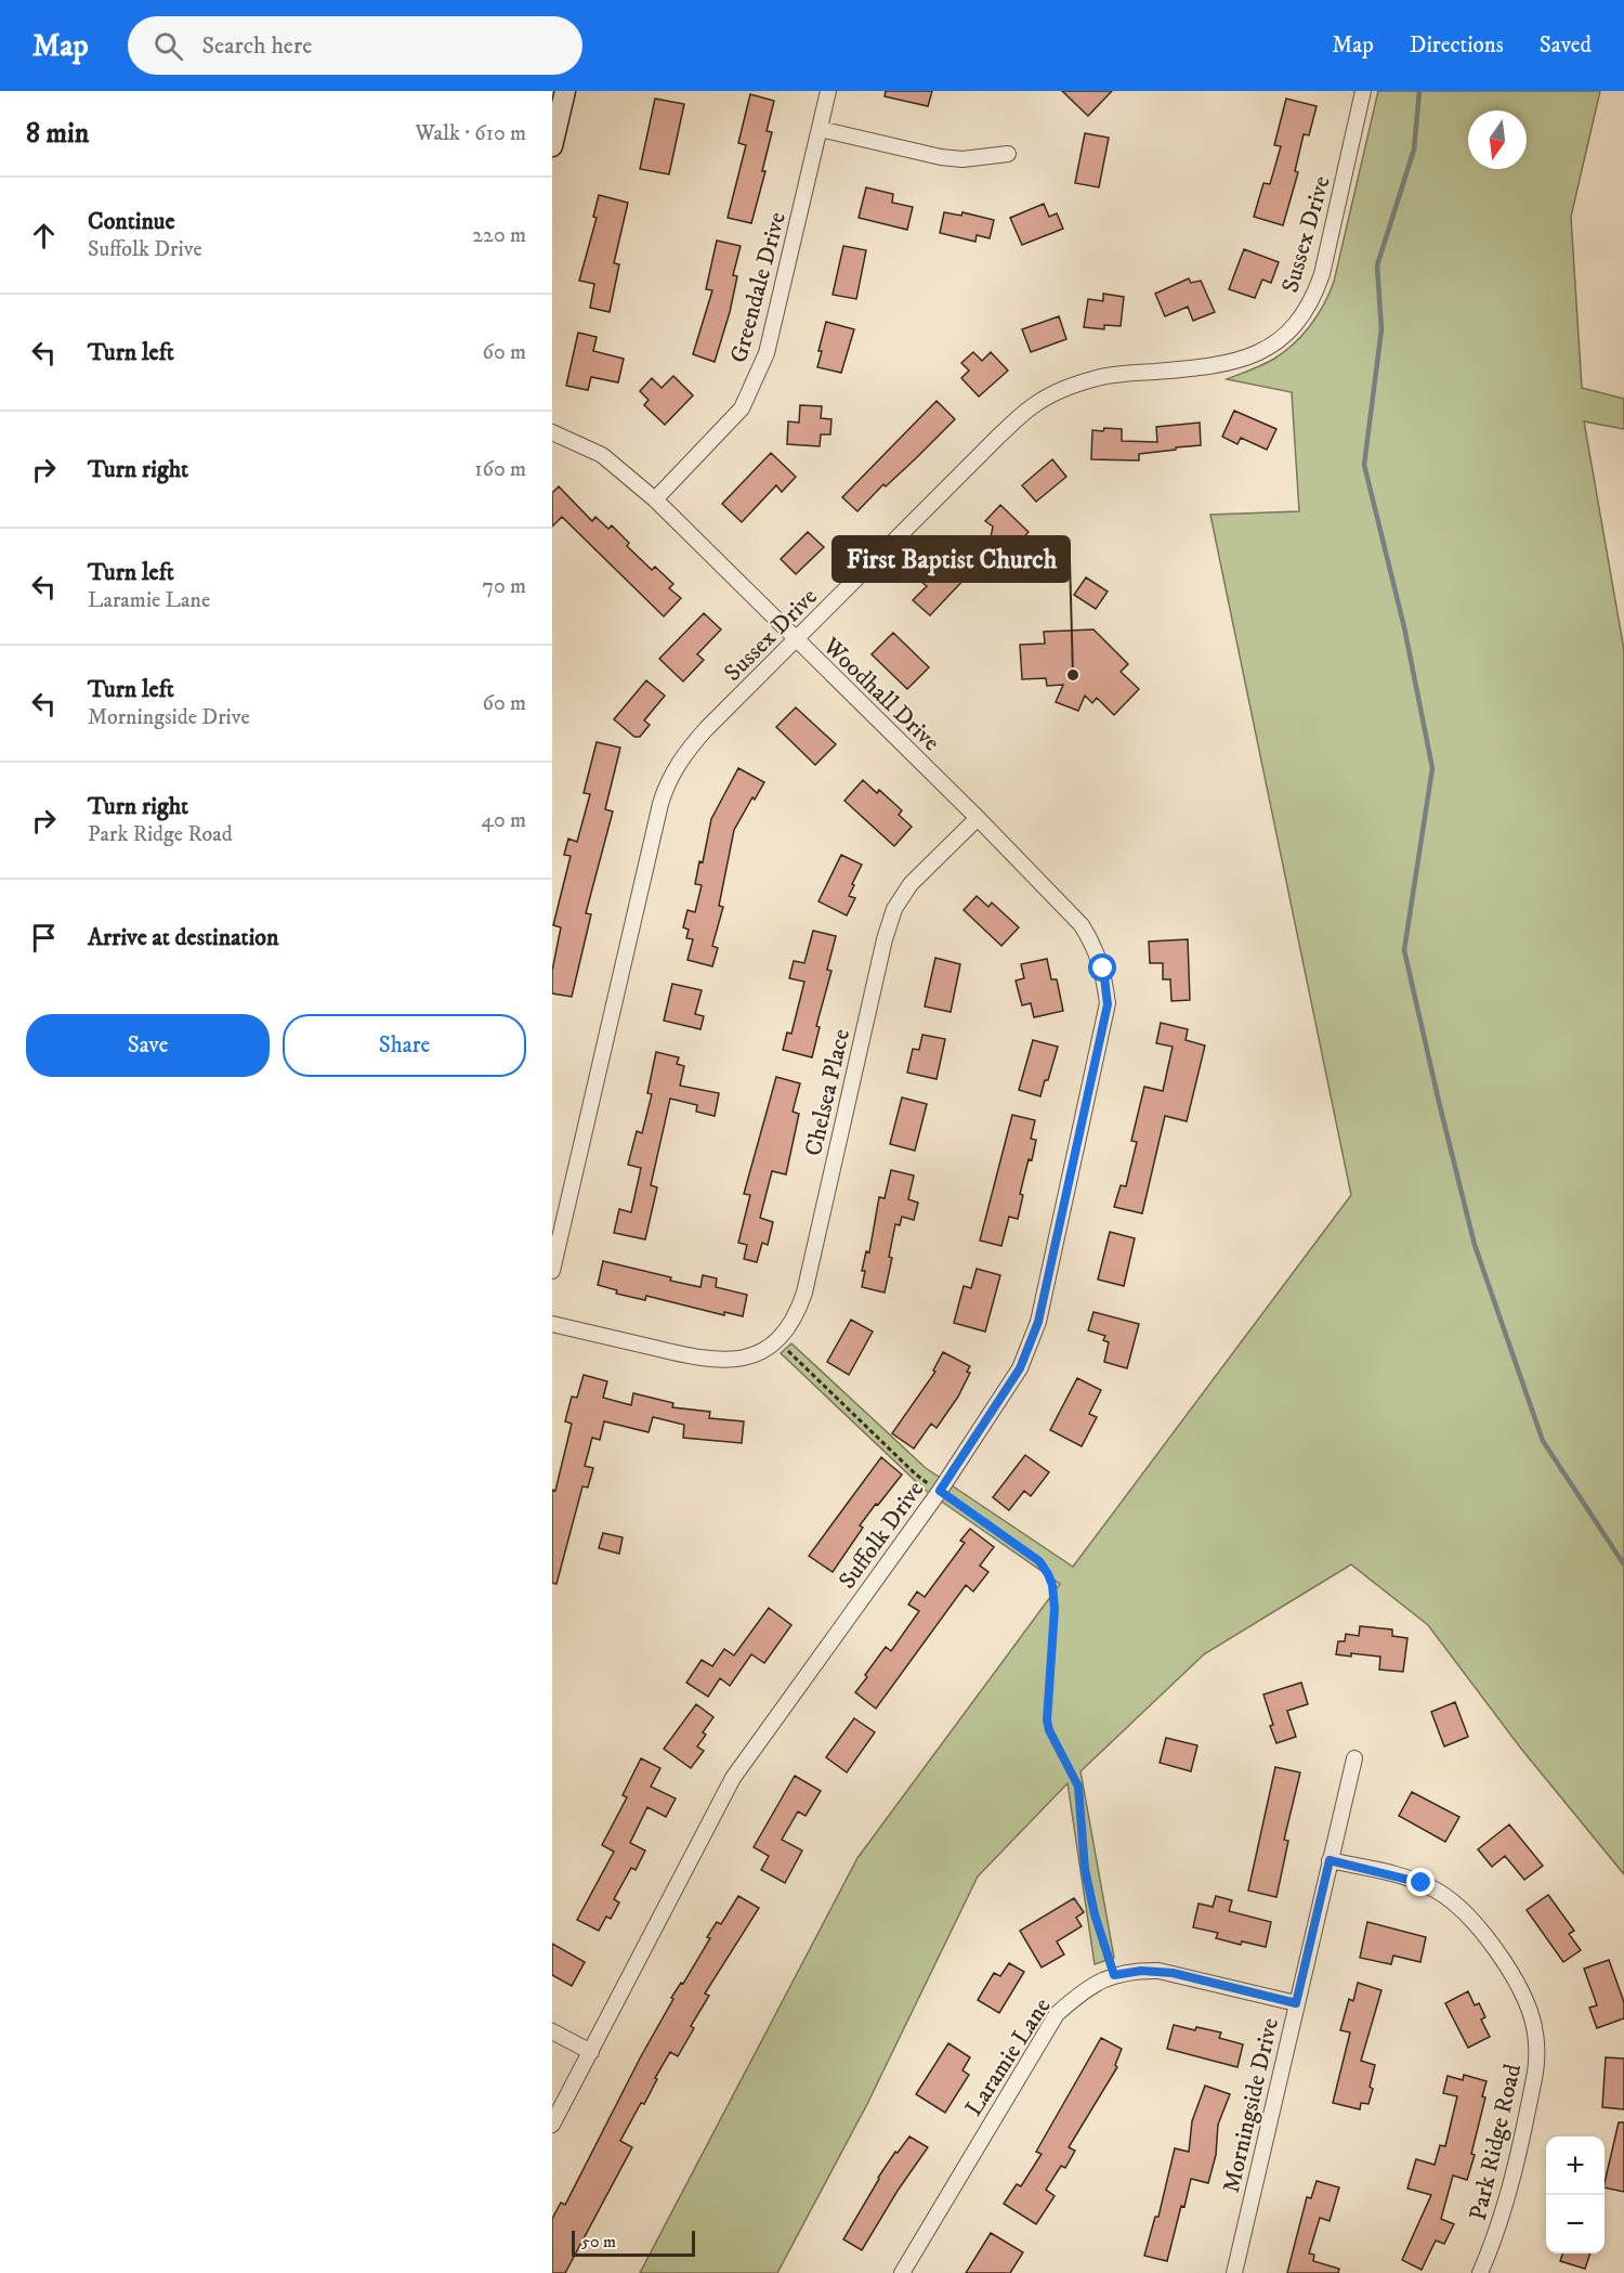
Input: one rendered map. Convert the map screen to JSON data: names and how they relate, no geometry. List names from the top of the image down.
{
  "streets": {
    "street": [
      "Sussex Drive",
      "Greendale Drive",
      "Woodhall Drive",
      "Chelsea Place",
      "Suffolk Drive",
      "Laramie Lane",
      "Morningside Drive",
      "Park Ridge Road"
    ]
  },
  "crossings": [
    ["Sussex Drive", "Woodhall Drive"],
    ["Greendale Drive", "Woodhall Drive"],
    ["Woodhall Drive", "Chelsea Place"],
    ["Woodhall Drive", "Suffolk Drive"],
    ["Laramie Lane", "Morningside Drive"],
    ["Morningside Drive", "Park Ridge Road"]
  ],
  "places": ["First Baptist Church"],
  "scale_bar": "50 m",
  "north": "bottom",
  "page": {
    "header": "Map",
    "search": "Search here",
    "nav": ["Map", "Directions", "Saved"],
    "heading": ["8 min", "Walk · 610 m"],
    "list": [
      ["Continue", "Suffolk Drive", "220 m"],
      ["Turn left", "60 m"],
      ["Turn right", "160 m"],
      ["Turn left", "Laramie Lane", "70 m"],
      ["Turn left", "Morningside Drive", "60 m"],
      ["Turn right", "Park Ridge Road", "40 m"],
      "Arrive at destination"
    ],
    "buttons": ["Save", "Share"],
    "map_buttons": ["+", "−"],
    "scale": "50 m"
  }
}
